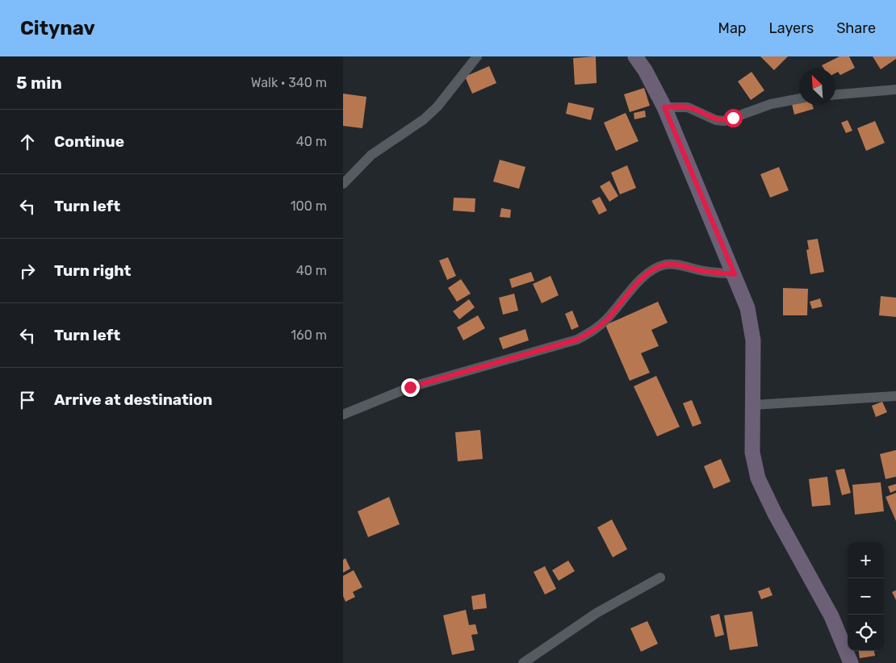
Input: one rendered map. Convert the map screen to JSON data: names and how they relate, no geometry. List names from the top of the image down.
{
  "north": "top left",
  "page": {
    "header": "Citynav",
    "nav": ["Map", "Layers", "Share"],
    "heading": ["5 min", "Walk · 340 m"],
    "list": [
      ["Continue", "40 m"],
      ["Turn left", "100 m"],
      ["Turn right", "40 m"],
      ["Turn left", "160 m"],
      "Arrive at destination"
    ],
    "map_buttons": ["+", "−"]
  }
}
